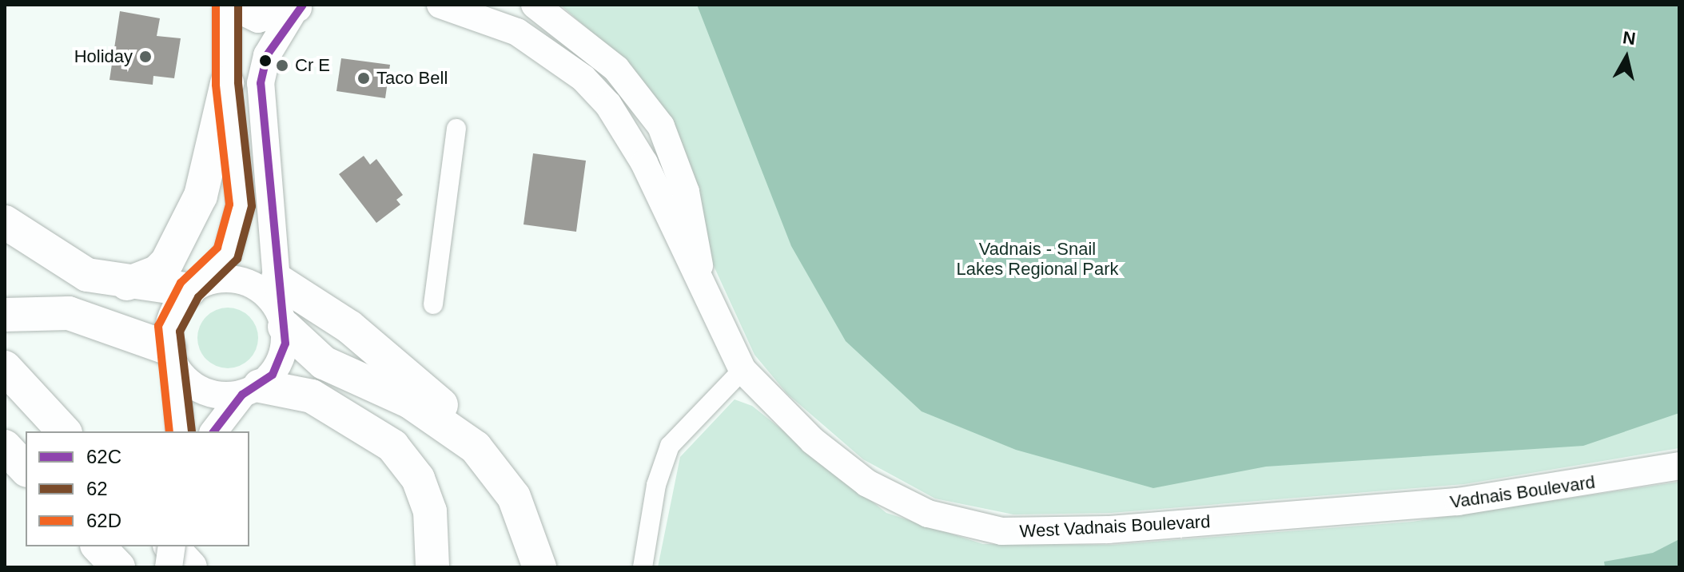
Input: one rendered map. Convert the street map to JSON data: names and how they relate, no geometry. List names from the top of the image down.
{
  "streets": {
    "street": ["Vadnais Boulevard", "West Vadnais Boulevard"]
  },
  "crossings": [
    ["Vadnais Boulevard", "West Vadnais Boulevard"]
  ],
  "parks": ["Vadnais - Snail Lakes Regional Park"],
  "places": ["Holiday", "Cr E", "Taco Bell"],
  "lines": ["transit line 62C", "transit line 62", "transit line 62D"],
  "legend": ["62C", "62", "62D"],
  "north": "top"
}
